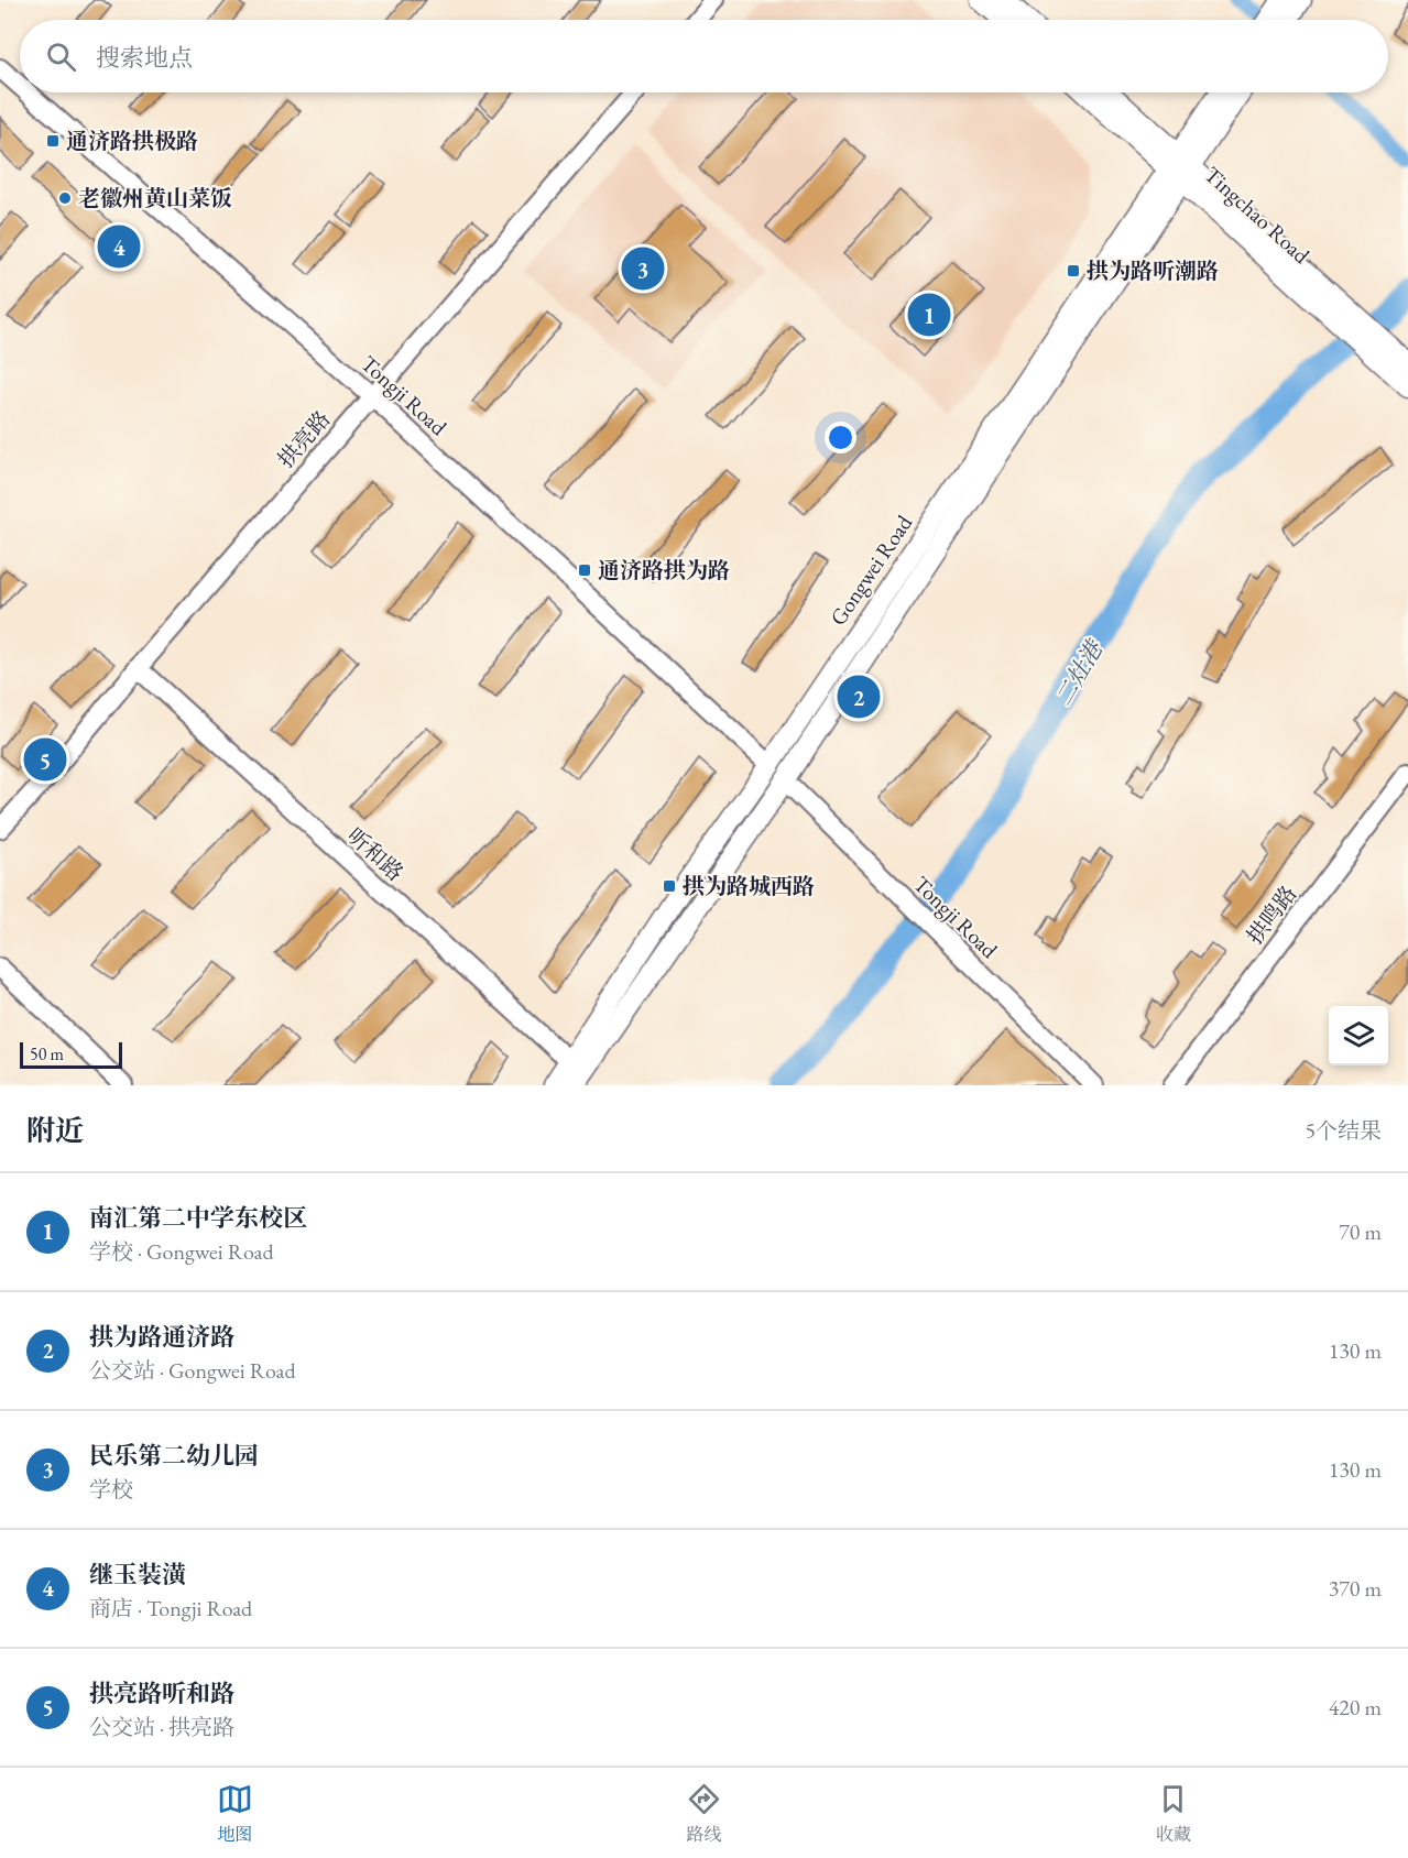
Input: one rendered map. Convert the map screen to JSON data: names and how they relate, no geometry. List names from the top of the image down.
{
  "streets": {
    "main road": ["Gongwei Road"],
    "street": [
      "Tongji Road",
      "拱亮路",
      "听和路",
      "拱鸣路"
    ]
  },
  "crossings": [
    ["Tongji Road", "拱亮路"],
    ["Tongji Road", "Gongwei Road"],
    ["拱亮路", "听和路"],
    ["Gongwei Road", "听和路"]
  ],
  "water": ["二灶港"],
  "places": {
    "transit": [
      "通济路拱极路",
      "拱为路听潮路",
      "通济路拱为路",
      "拱为路城西路"
    ],
    "other": ["老徽州黄山菜饭"]
  },
  "scale_bar": "50 m",
  "page": {
    "search": "搜索地点",
    "pins": [
      "4",
      "3",
      "1",
      "2",
      "5"
    ],
    "scale": "50 m",
    "heading": ["附近", "5个结果"],
    "list": [
      {
        "mark": "1",
        "name": "南汇第二中学东校区",
        "note": "学校 · Gongwei Road",
        "value": "70 m"
      },
      {
        "mark": "2",
        "name": "拱为路通济路",
        "note": "公交站 · Gongwei Road",
        "value": "130 m"
      },
      {
        "mark": "3",
        "name": "民乐第二幼儿园",
        "note": "学校",
        "value": "130 m"
      },
      {
        "mark": "4",
        "name": "继玉装潢",
        "note": "商店 · Tongji Road",
        "value": "370 m"
      },
      {
        "mark": "5",
        "name": "拱亮路听和路",
        "note": "公交站 · 拱亮路",
        "value": "420 m"
      }
    ],
    "nav": ["地图", "路线", "收藏"]
  }
}
